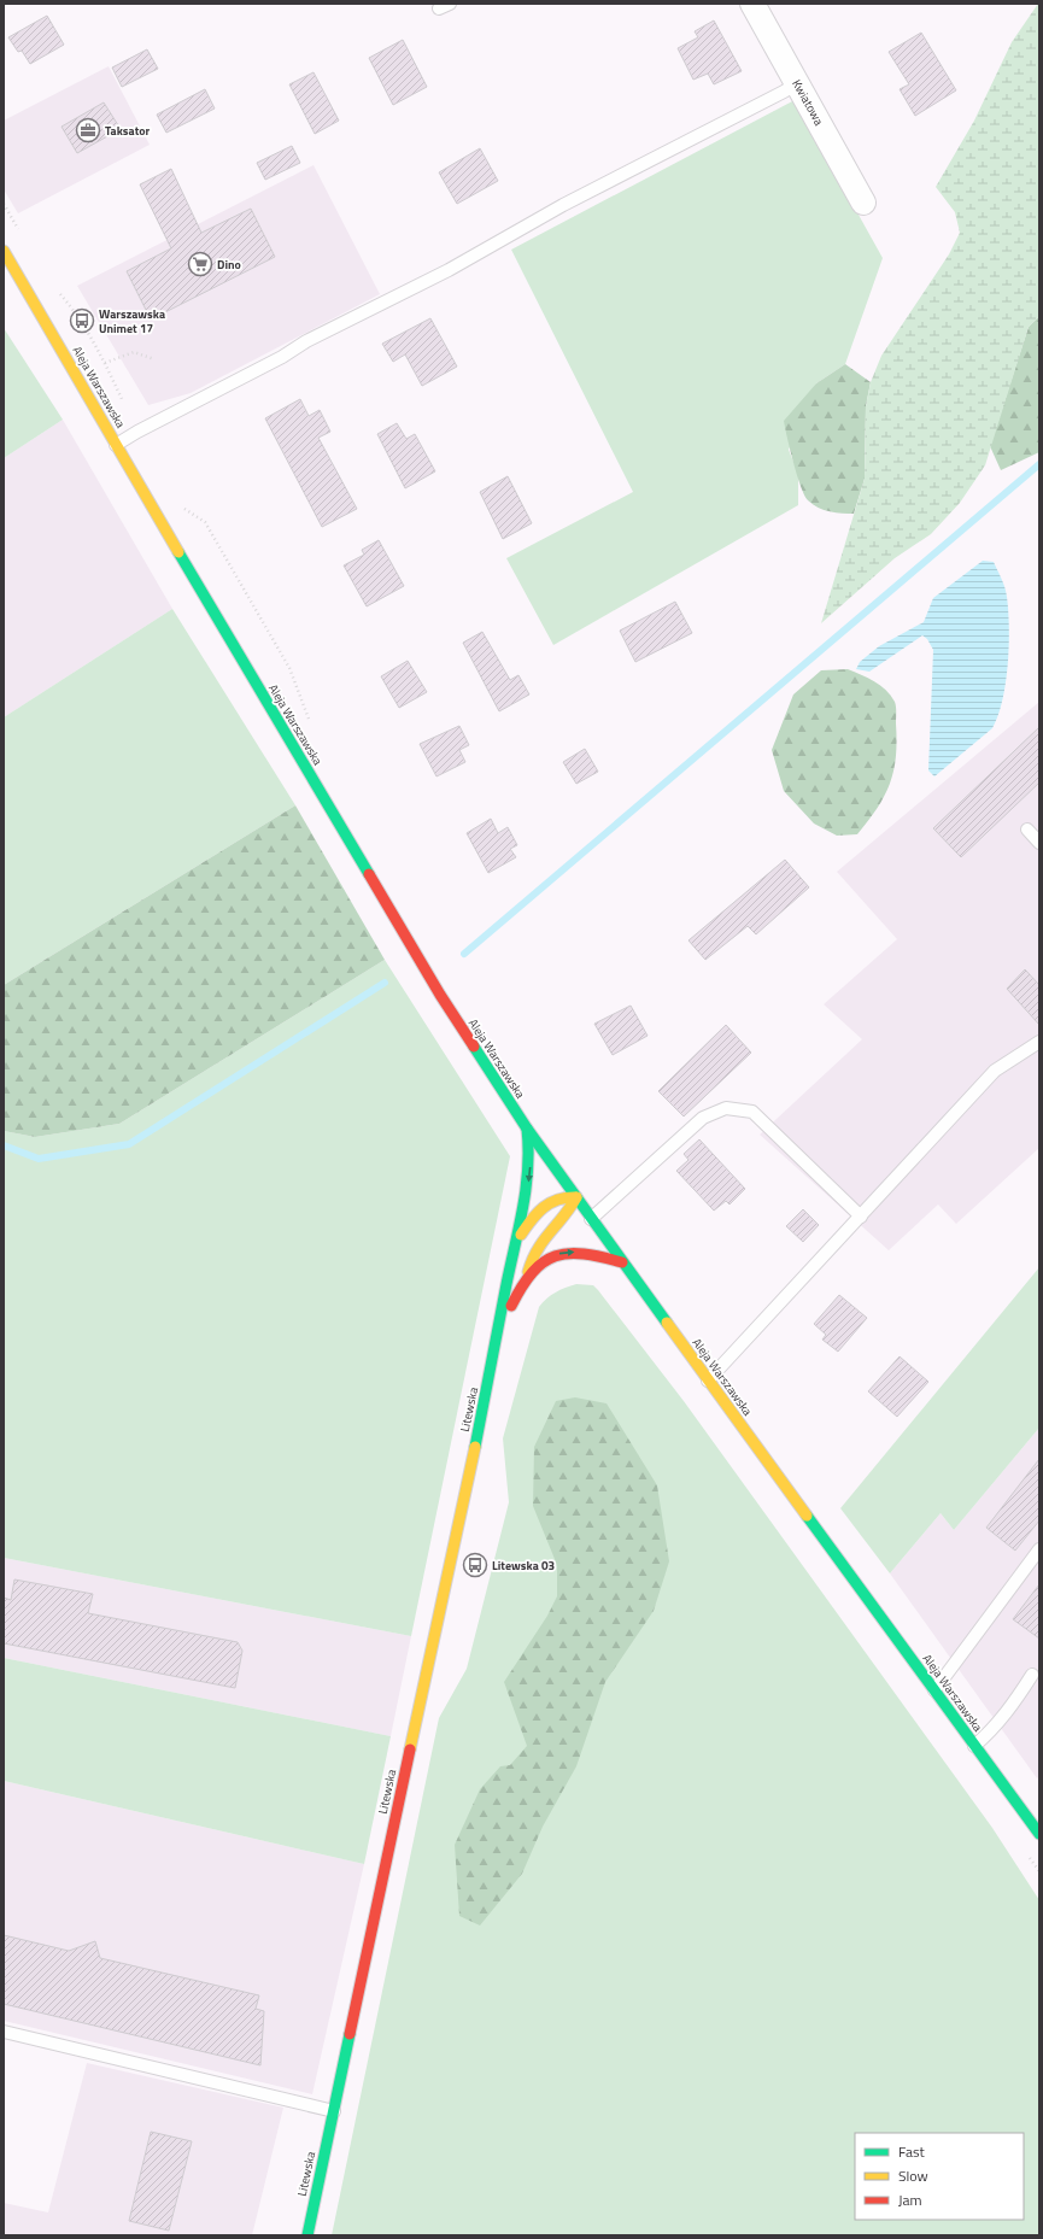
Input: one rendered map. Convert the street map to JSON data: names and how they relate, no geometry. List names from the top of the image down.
{
  "streets": {
    "street": ["Kwiatowa", "Aleja Warszawska", "Litewska"]
  },
  "places": {
    "office": ["Taksator"],
    "supermarket": ["Dino"],
    "bus stop": ["Warszawska Unimet 17", "Litewska 03"]
  },
  "legend": ["Fast", "Slow", "Jam"]
}
